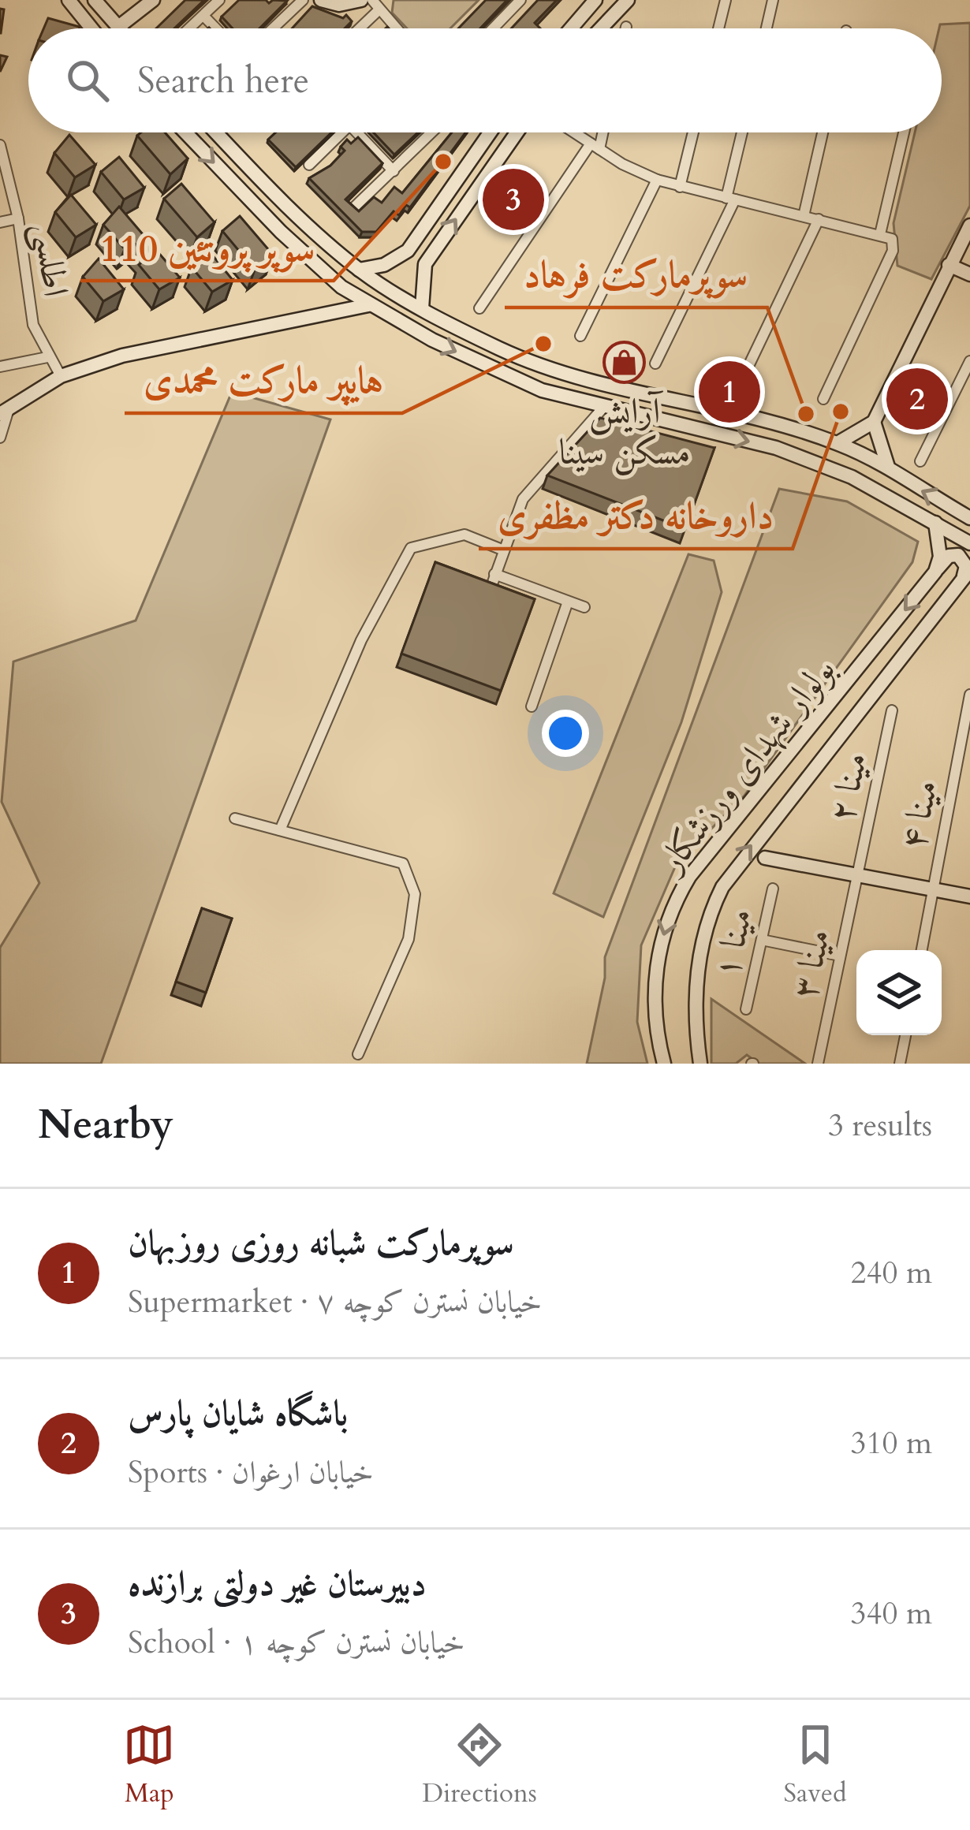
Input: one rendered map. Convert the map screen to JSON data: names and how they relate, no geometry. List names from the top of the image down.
{
  "streets": {
    "main road": ["بولوار شهدای ورزشکار"],
    "street": [
      "اطلسی",
      "مینا ۲",
      "مینا ۴",
      "مینا ۱",
      "مینا ۳"
    ]
  },
  "crossings": [
    ["مینا ۲", "مینا ۳"]
  ],
  "places": {
    "other": [
      "سوپر پروتئین 110",
      "هایپر مارکت محمدی",
      "داروخانه دکتر مظفری",
      "سوپرمارکت فرهاد"
    ],
    "shop": ["آرایش مسکن سینا"]
  },
  "page": {
    "search": "Search here",
    "pins": ["3", "1", "2"],
    "heading": ["Nearby", "3 results"],
    "list": [
      {
        "mark": "1",
        "name": "سوپرمارکت شبانه روزی روزبهان",
        "note": "Supermarket · خیابان نسترن کوچه ۷",
        "value": "240 m"
      },
      {
        "mark": "2",
        "name": "باشگاه شایان پارس",
        "note": "Sports · خیابان ارغوان",
        "value": "310 m"
      },
      {
        "mark": "3",
        "name": "دبیرستان غیر دولتی برازنده",
        "note": "School · خیابان نسترن کوچه ۱",
        "value": "340 m"
      }
    ],
    "nav": ["Map", "Directions", "Saved"]
  }
}
